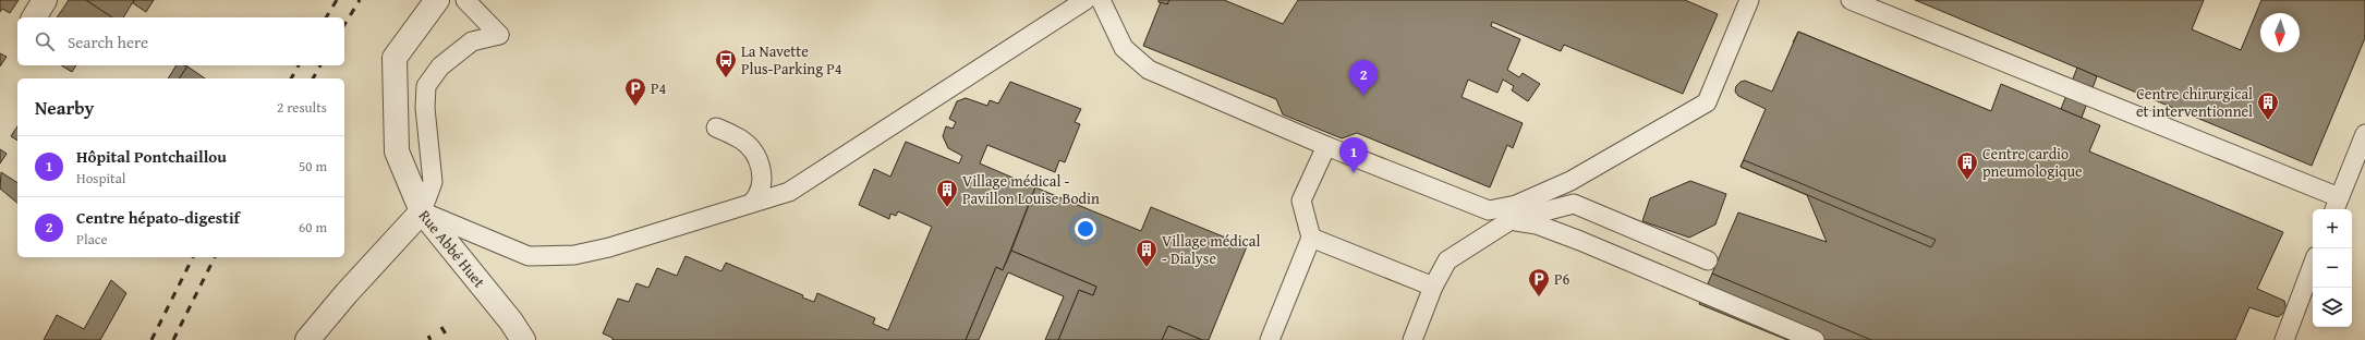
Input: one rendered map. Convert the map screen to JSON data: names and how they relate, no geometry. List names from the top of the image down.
{
  "streets": {
    "street": ["Rue Abbé Huet"]
  },
  "places": {
    "bus stop": ["La Navette Plus-Parking P4"],
    "parking": ["P4", "P6"],
    "building": [
      "Centre chirurgical et interventionnel",
      "Centre cardio pneumologique",
      "Village médical - Pavillon Louise Bodin",
      "Village médical - Dialyse"
    ]
  },
  "north": "bottom",
  "page": {
    "search": "Search here",
    "pins": ["2", "1"],
    "heading": ["Nearby", "2 results"],
    "list": [
      {
        "mark": "1",
        "name": "Hôpital Pontchaillou",
        "note": "Hospital",
        "value": "50 m"
      },
      {
        "mark": "2",
        "name": "Centre hépato-digestif",
        "note": "Place",
        "value": "60 m"
      }
    ],
    "map_buttons": ["+", "−"]
  }
}
